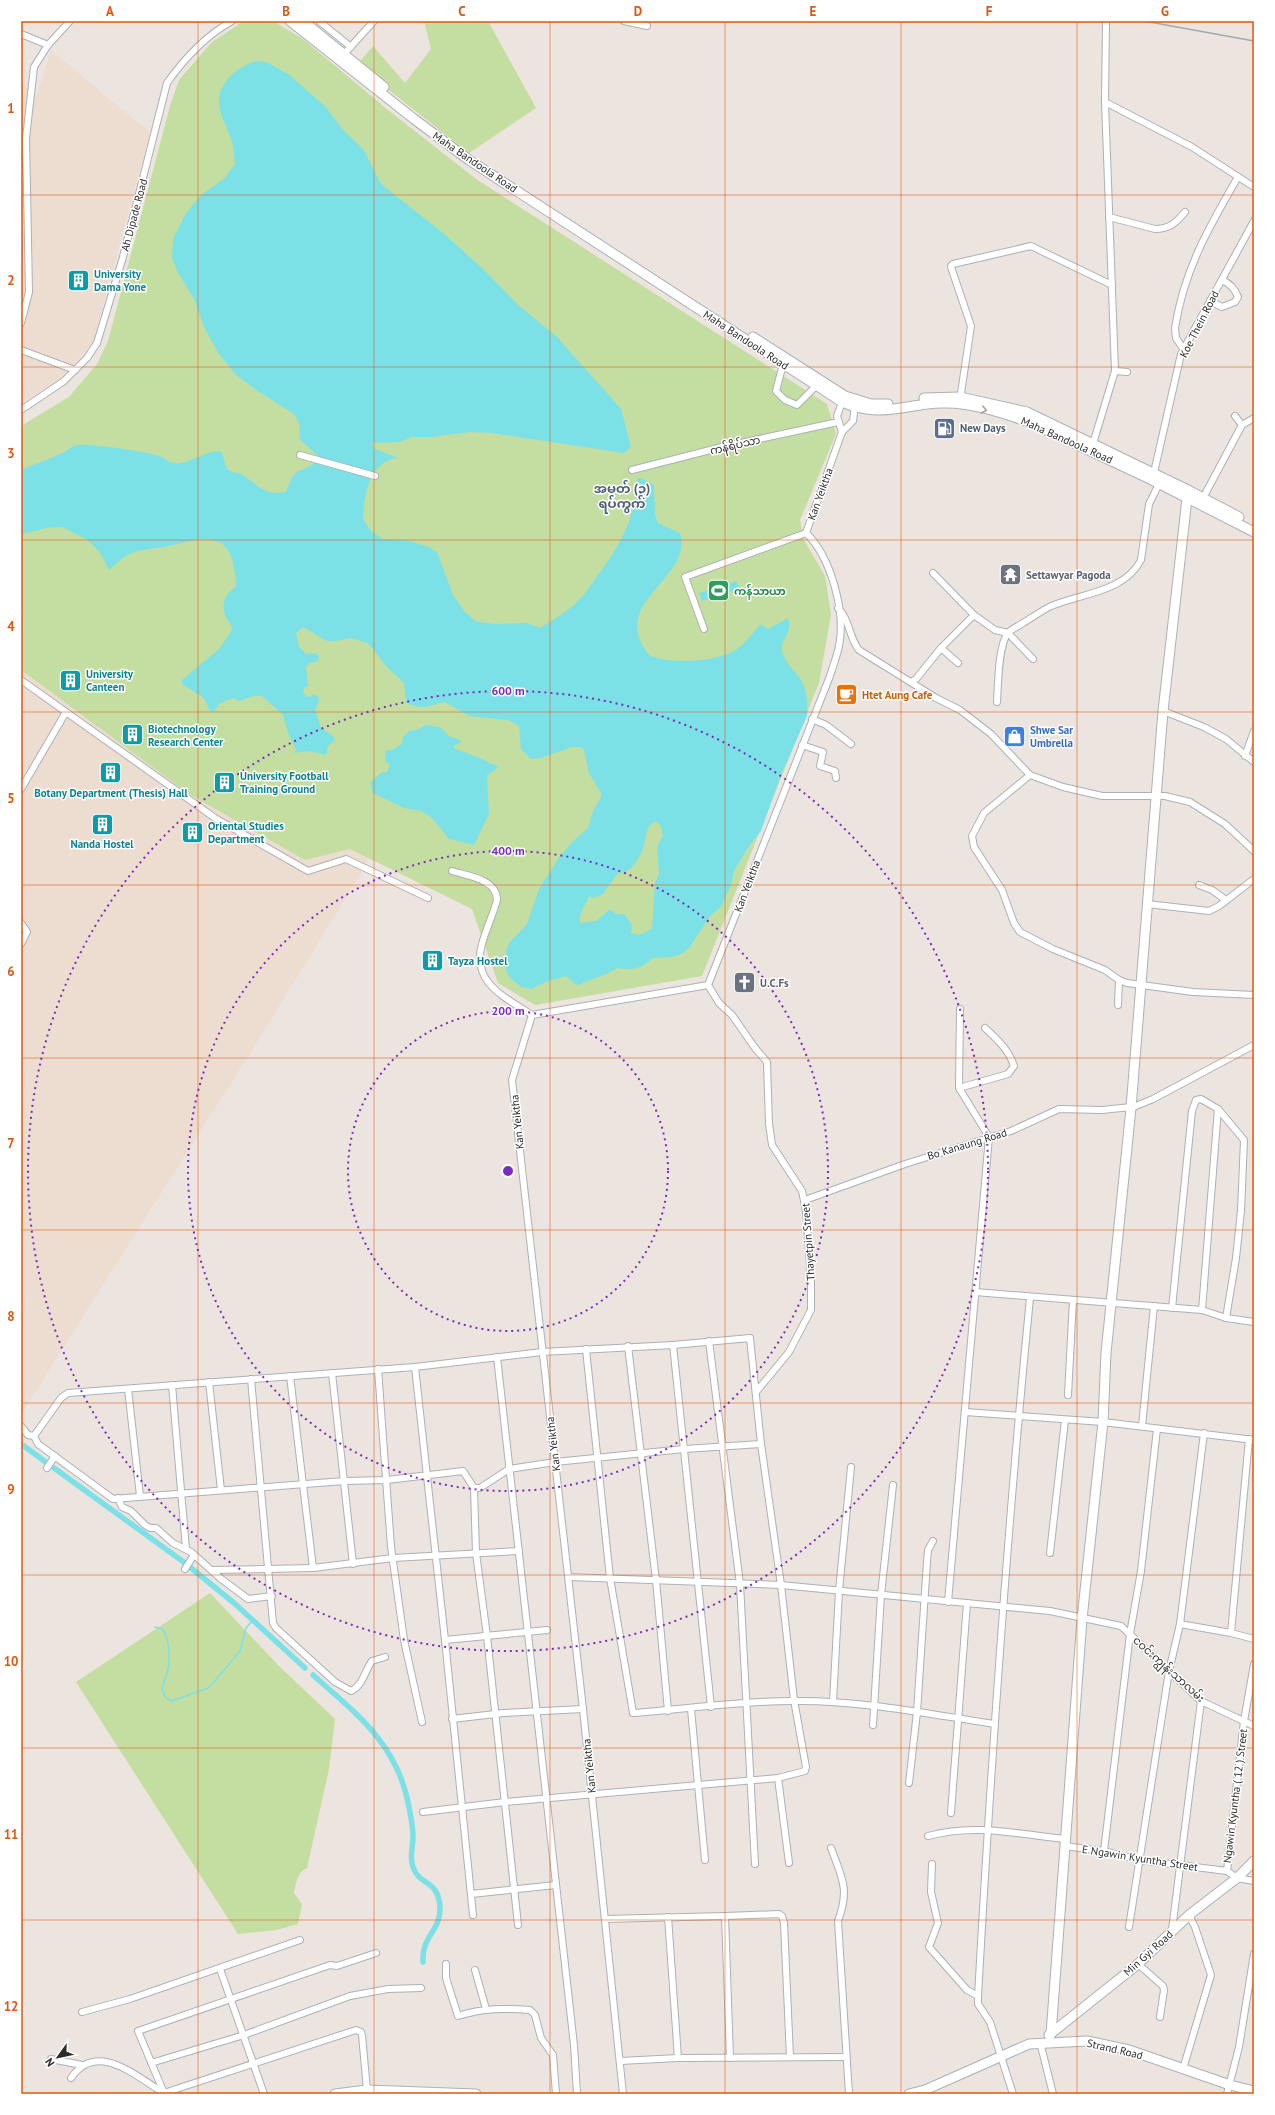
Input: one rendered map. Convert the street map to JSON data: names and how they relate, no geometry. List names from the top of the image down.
{
  "streets": {
    "main road": ["Maha Bandoola Road", "Min Gyi Road", "Strand Road"],
    "street": [
      "Ah Dipade Road",
      "Koe Thein Road",
      "ကန်ရိပ်သာ",
      "Kan Yeiktha",
      "Bo Kanaung Road",
      "Thayetpin Street",
      "ငဝင်းကျွန်းသာလမ်း",
      "Ngawin Kyuntha ( 12 ) Street",
      "E Ngawin Kyuntha Street"
    ]
  },
  "crossings": [
    ["Maha Bandoola Road", "Koe Thein Road"],
    ["Kan Yeiktha", "Thayetpin Street"],
    ["Kan Yeiktha", "ငဝင်းကျွန်းသာလမ်း"],
    ["Bo Kanaung Road", "Thayetpin Street"],
    ["ငဝင်းကျွန်းသာလမ်း", "Ngawin Kyuntha ( 12 ) Street"],
    ["Ngawin Kyuntha ( 12 ) Street", "E Ngawin Kyuntha Street"],
    ["E Ngawin Kyuntha Street", "Min Gyi Road"],
    ["Min Gyi Road", "Strand Road"]
  ],
  "districts": ["အမှတ် (၃) ရပ်ကွက်"],
  "places": {
    "building": [
      "University Dama Yone",
      "University Canteen",
      "Biotechnology Research Center",
      "Botany Department (Thesis) Hall",
      "University Football Training Ground",
      "Nanda Hostel",
      "Oriental Studies Department",
      "Tayza Hostel"
    ],
    "fuel station": ["New Days"],
    "temple": ["Settawyar Pagoda"],
    "sports": ["ကန်သာယာ"],
    "cafe": ["Htet Aung Cafe"],
    "shop": ["Shwe Sar Umbrella"],
    "church": ["U.C.Fs"]
  },
  "north": "bottom left",
  "grid": {
    "columns": [
      "A",
      "B",
      "C",
      "D",
      "E",
      "F",
      "G"
    ],
    "rows": [
      "1",
      "2",
      "3",
      "4",
      "5",
      "6",
      "7",
      "8",
      "9",
      "10",
      "11",
      "12"
    ]
  },
  "rings": ["600 m", "400 m", "200 m"]
}
